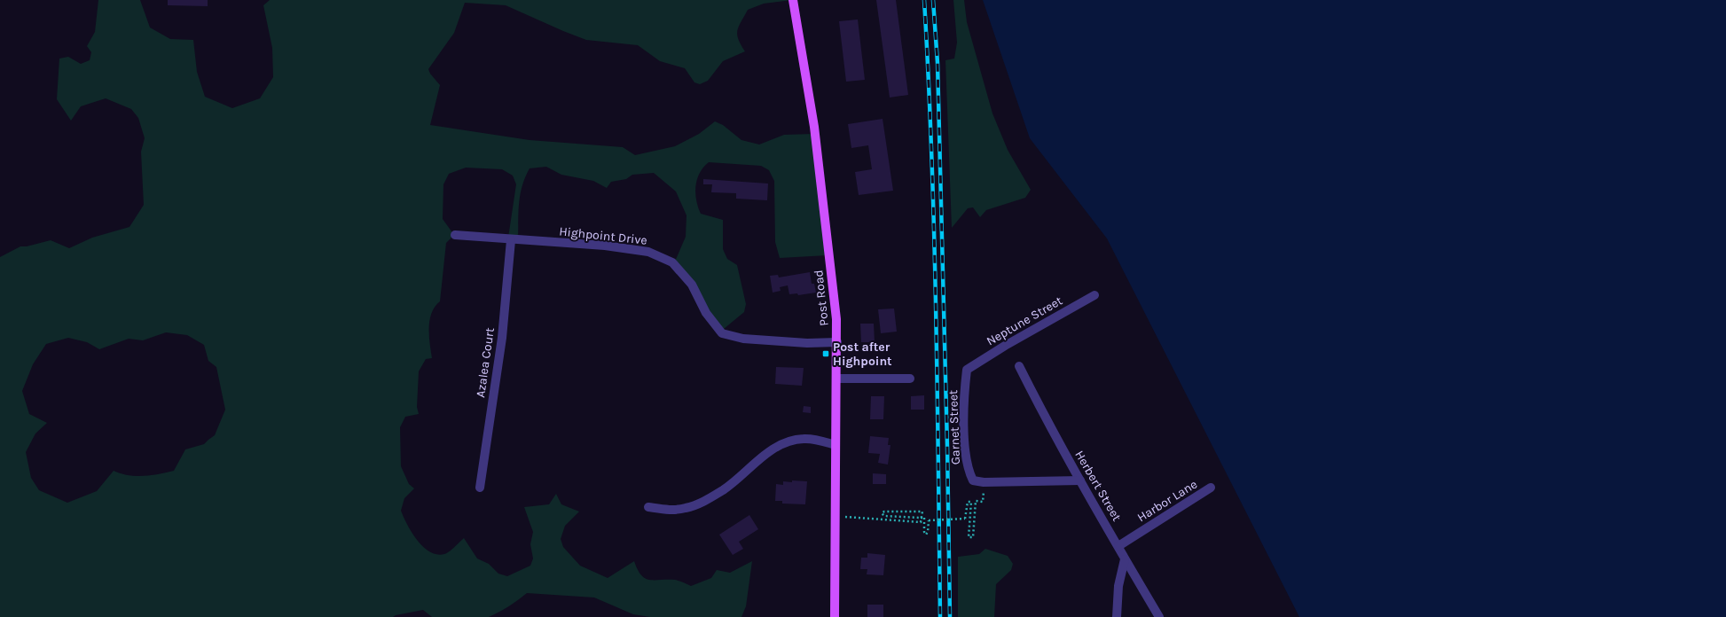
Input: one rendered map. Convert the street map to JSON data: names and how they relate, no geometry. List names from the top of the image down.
{
  "streets": {
    "main road": ["Post Road"],
    "street": [
      "Highpoint Drive",
      "Neptune Street",
      "Azalea Court",
      "Garnet Street",
      "Herbert Street",
      "Harbor Lane"
    ]
  },
  "crossings": [
    ["Highpoint Drive", "Post Road"],
    ["Highpoint Drive", "Azalea Court"],
    ["Neptune Street", "Garnet Street"],
    ["Garnet Street", "Herbert Street"],
    ["Herbert Street", "Harbor Lane"]
  ],
  "places": {
    "transit": ["Post after Highpoint"]
  }
}
